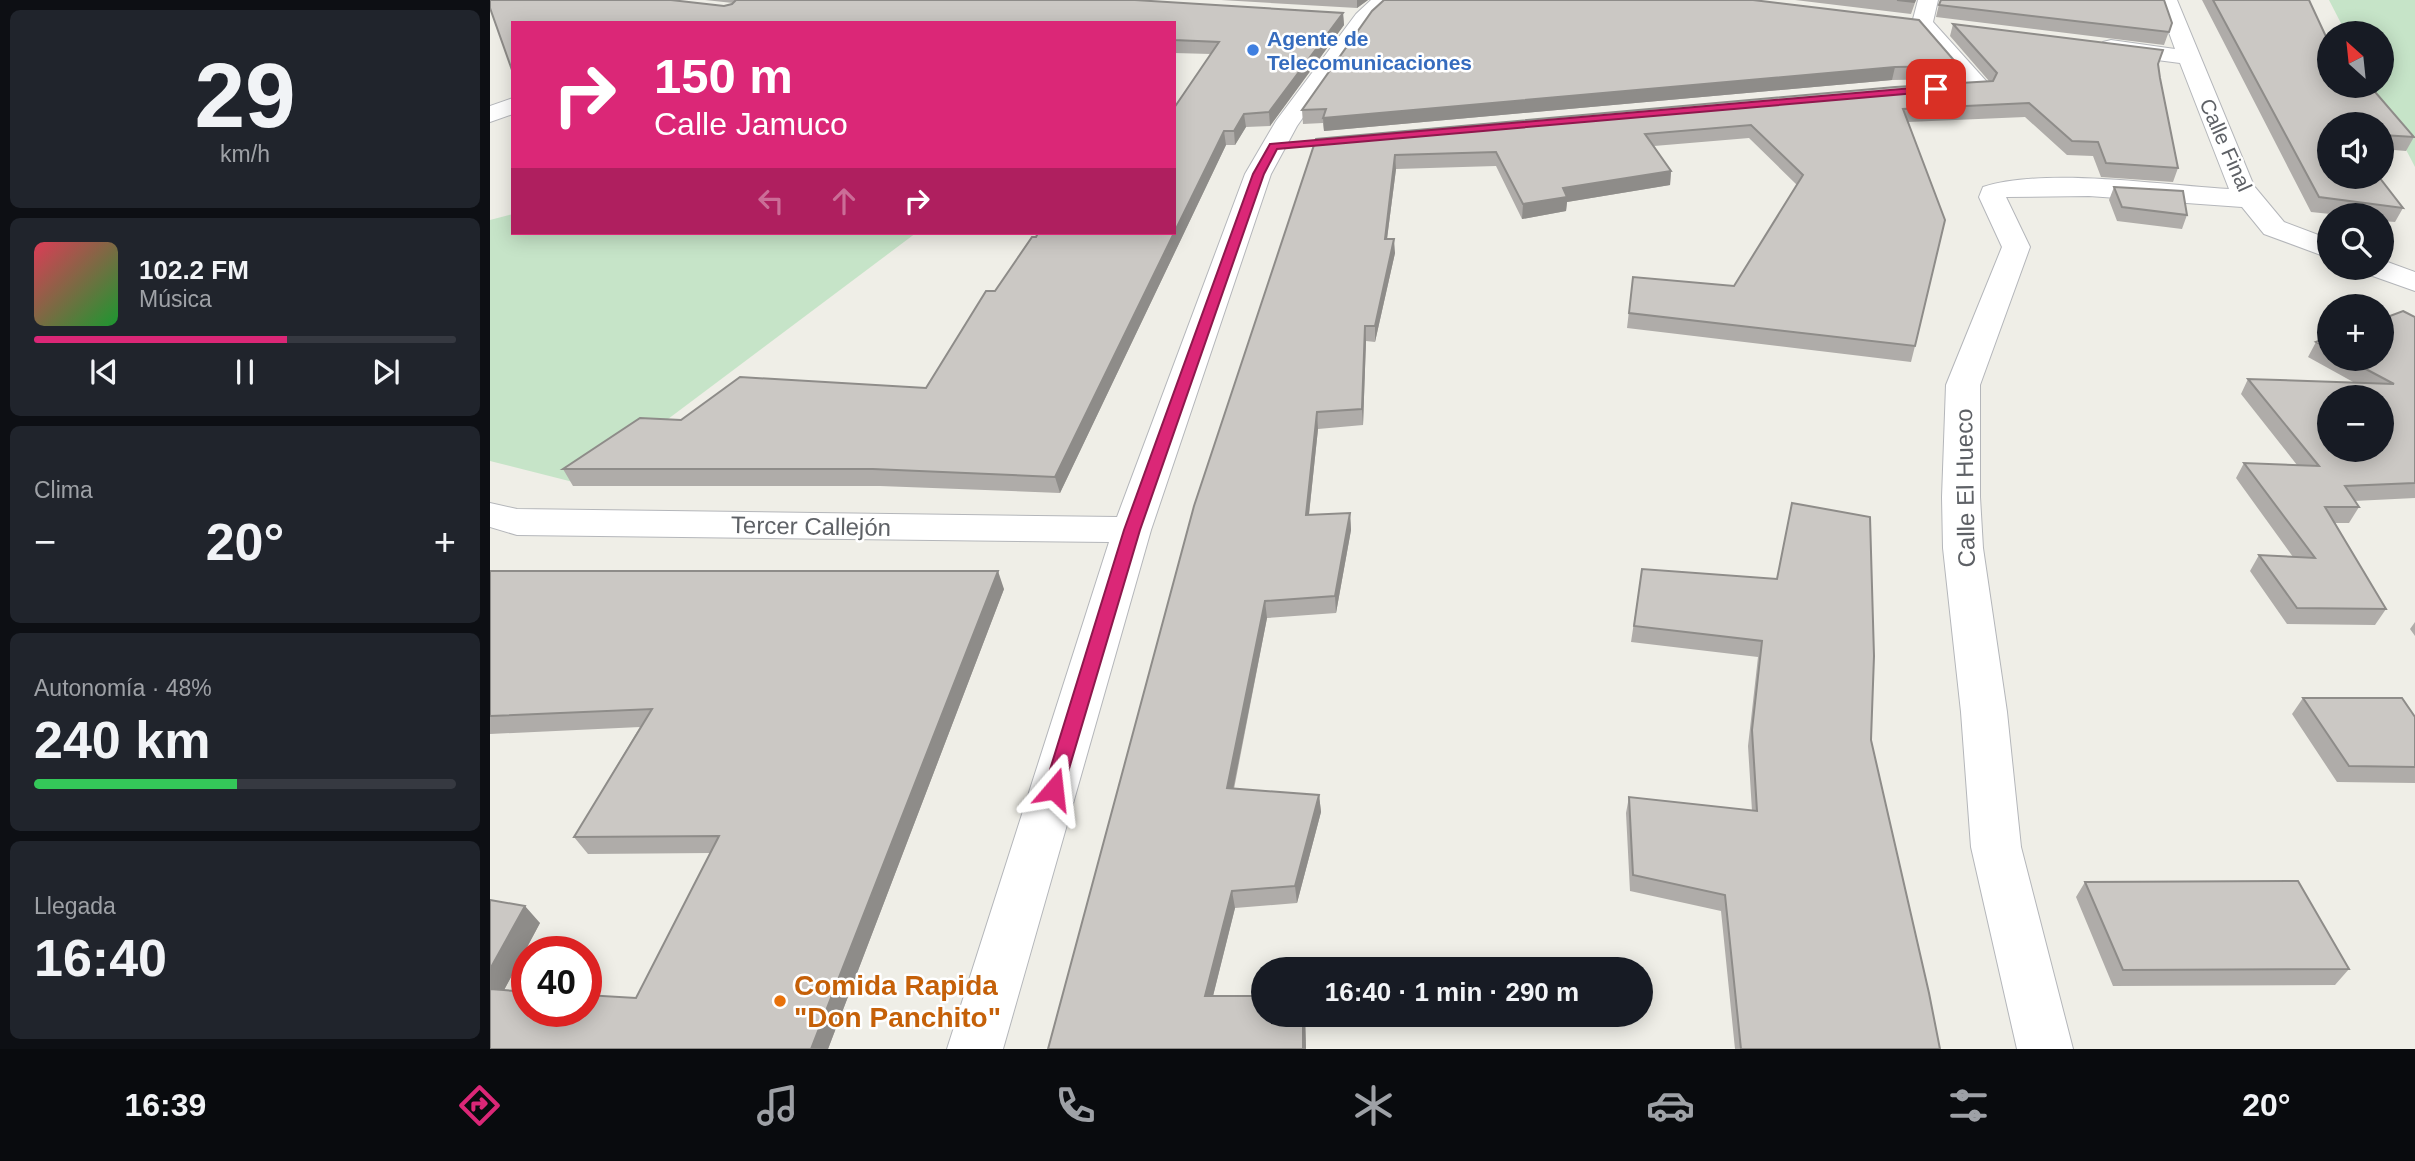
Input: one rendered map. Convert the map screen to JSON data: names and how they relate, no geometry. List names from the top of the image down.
{
  "streets": {
    "street": ["Calle Final", "Calle El Hueco", "Tercer Callejón"]
  },
  "crossings": [
    ["Calle Final", "Calle El Hueco"]
  ],
  "places": ["Agente de Telecomunicaciones", "Comida Rapida \"Don Panchito\""],
  "north": "top left",
  "page": {
    "tile": [
      ["29", "km/h"],
      "Clima",
      ["Autonomía · 48%", "240 km"],
      ["Llegada", "16:40"]
    ],
    "map_buttons": ["+", "−"],
    "turn": ["150 m", "Calle Jamuco"],
    "song": ["102.2 FM", "Música"],
    "heat": ["−", "20°", "+"],
    "limit": "40",
    "trip": "16:40 · 1 min · 290 m",
    "tabs": ["16:39", "20°"]
  }
}
